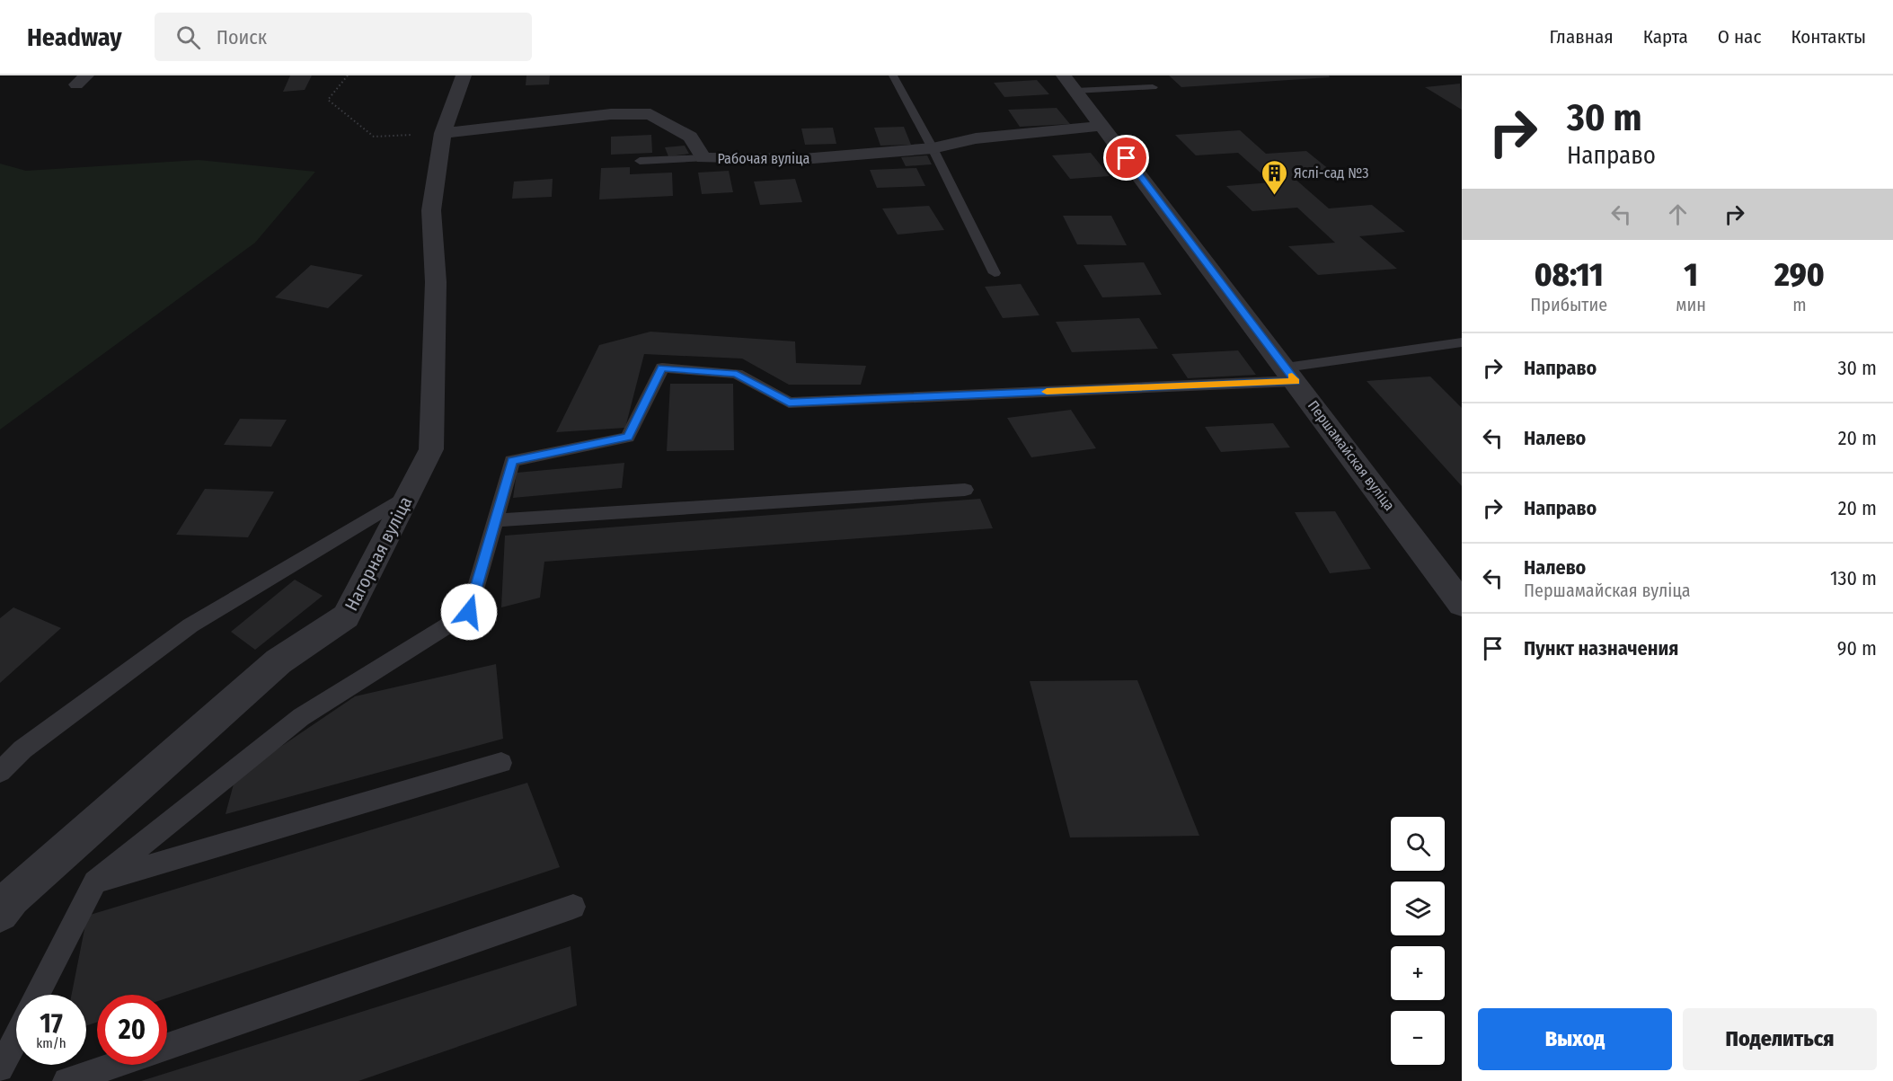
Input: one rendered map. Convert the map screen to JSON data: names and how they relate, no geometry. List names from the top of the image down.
{
  "streets": {
    "street": ["Рабочая вуліца", "Першамайская вуліца", "Нагорная вуліца"]
  },
  "crossings": [
    ["Рабочая вуліца", "Першамайская вуліца"],
    ["Рабочая вуліца", "Нагорная вуліца"]
  ],
  "places": {
    "building": ["Яслі-сад №3"]
  },
  "page": {
    "header": "Headway",
    "search": "Поиск",
    "nav": [
      "Главная",
      "Карта",
      "О нас",
      "Контакты"
    ],
    "turn": ["30 m", "Направо"],
    "eta": [
      "08:11",
      "Прибытие",
      "1",
      "мин",
      "290",
      "m"
    ],
    "list": [
      {
        "name": "Направо",
        "value": "30 m"
      },
      {
        "name": "Налево",
        "value": "20 m"
      },
      {
        "name": "Направо",
        "value": "20 m"
      },
      {
        "name": "Налево",
        "note": "Першамайская вуліца",
        "value": "130 m"
      },
      {
        "name": "Пункт назначения",
        "value": "90 m"
      }
    ],
    "map_buttons": ["+", "−"],
    "speed": "17 km/h",
    "limit": "20",
    "buttons": ["Выход", "Поделиться"]
  }
}
